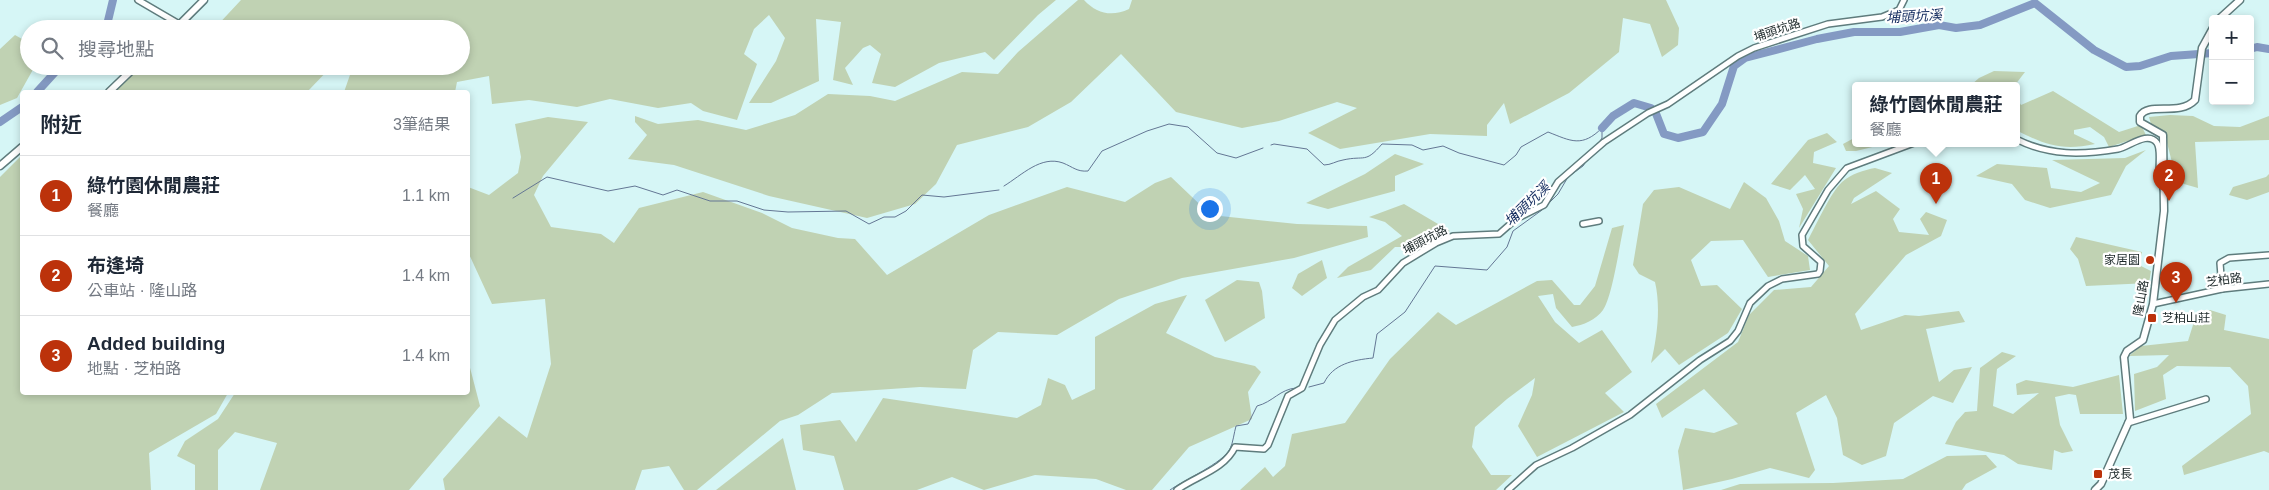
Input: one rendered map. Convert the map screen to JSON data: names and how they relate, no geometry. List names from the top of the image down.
{
  "streets": {
    "street": ["埔頭坑路", "芝柏路", "隆山路"]
  },
  "crossings": [
    ["芝柏路", "隆山路"]
  ],
  "water": ["埔頭坑溪"],
  "places": {
    "other": ["家居園"],
    "transit": ["芝柏山莊", "茂長"]
  },
  "page": {
    "map_buttons": ["+", "−"],
    "search": "搜尋地點",
    "popup": ["綠竹園休閒農莊", "餐廳"],
    "heading": ["附近", "3筆結果"],
    "list": [
      {
        "mark": "1",
        "name": "綠竹園休閒農莊",
        "note": "餐廳",
        "value": "1.1 km"
      },
      {
        "mark": "2",
        "name": "布逢埼",
        "note": "公車站 · 隆山路",
        "value": "1.4 km"
      },
      {
        "mark": "3",
        "name": "Added building",
        "note": "地點 · 芝柏路",
        "value": "1.4 km"
      }
    ],
    "pins": ["2", "1", "3"]
  }
}
